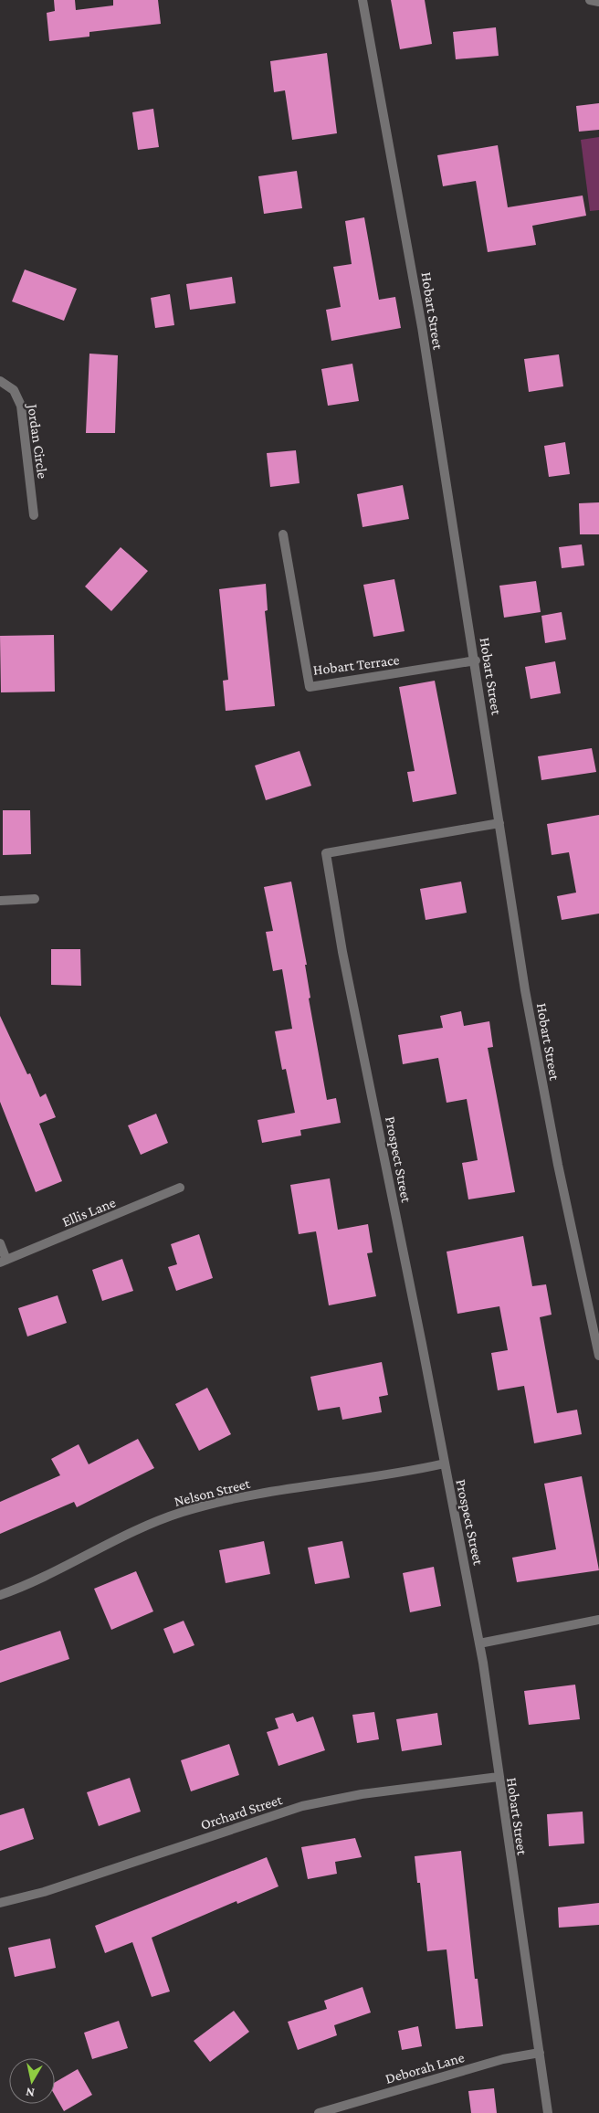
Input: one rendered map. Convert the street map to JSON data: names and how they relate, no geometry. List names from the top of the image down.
{
  "streets": {
    "street": [
      "Hobart Street",
      "Jordan Circle",
      "Hobart Terrace",
      "Prospect Street",
      "Ellis Lane",
      "Nelson Street",
      "Orchard Street",
      "Deborah Lane"
    ]
  },
  "crossings": [
    ["Hobart Street", "Hobart Terrace"],
    ["Hobart Street", "Prospect Street"],
    ["Hobart Street", "Orchard Street"],
    ["Hobart Street", "Deborah Lane"],
    ["Prospect Street", "Nelson Street"]
  ],
  "north": "bottom"
}
